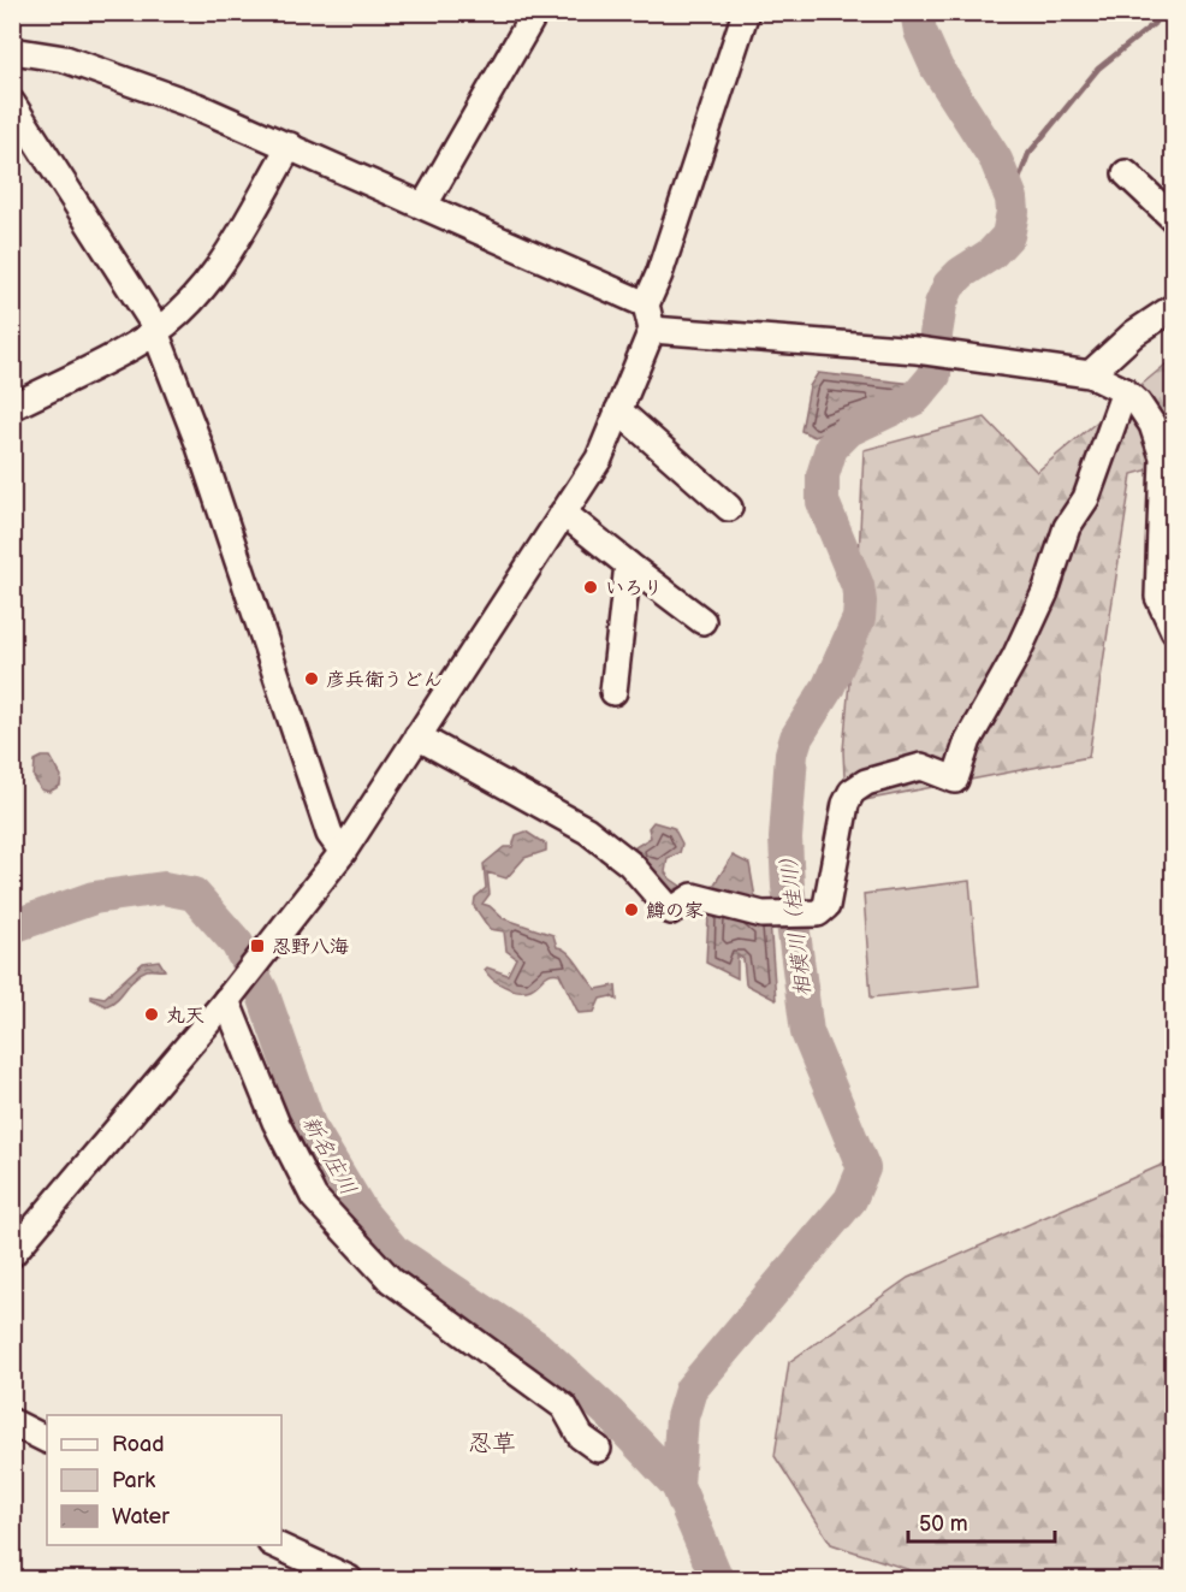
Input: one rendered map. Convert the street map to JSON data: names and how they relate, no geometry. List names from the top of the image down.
{
  "districts": ["忍草"],
  "water": ["相模川（桂川）", "新名庄川"],
  "places": {
    "other": [
      "いろり",
      "彦兵衛うどん",
      "鱒の家",
      "丸天"
    ],
    "transit": ["忍野八海"]
  },
  "legend": ["Road", "Park", "Water"],
  "scale_bar": "50 m"
}
